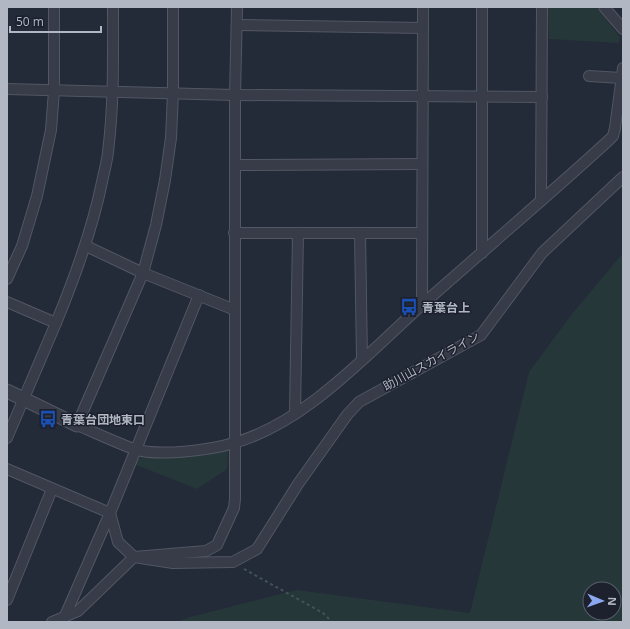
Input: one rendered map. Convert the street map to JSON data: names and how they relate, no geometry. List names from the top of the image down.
{
  "streets": {
    "street": ["助川山スカイライン"]
  },
  "places": {
    "bus stop": ["青葉台上", "青葉台団地東口"]
  },
  "scale_bar": "50 m",
  "north": "right"
}
